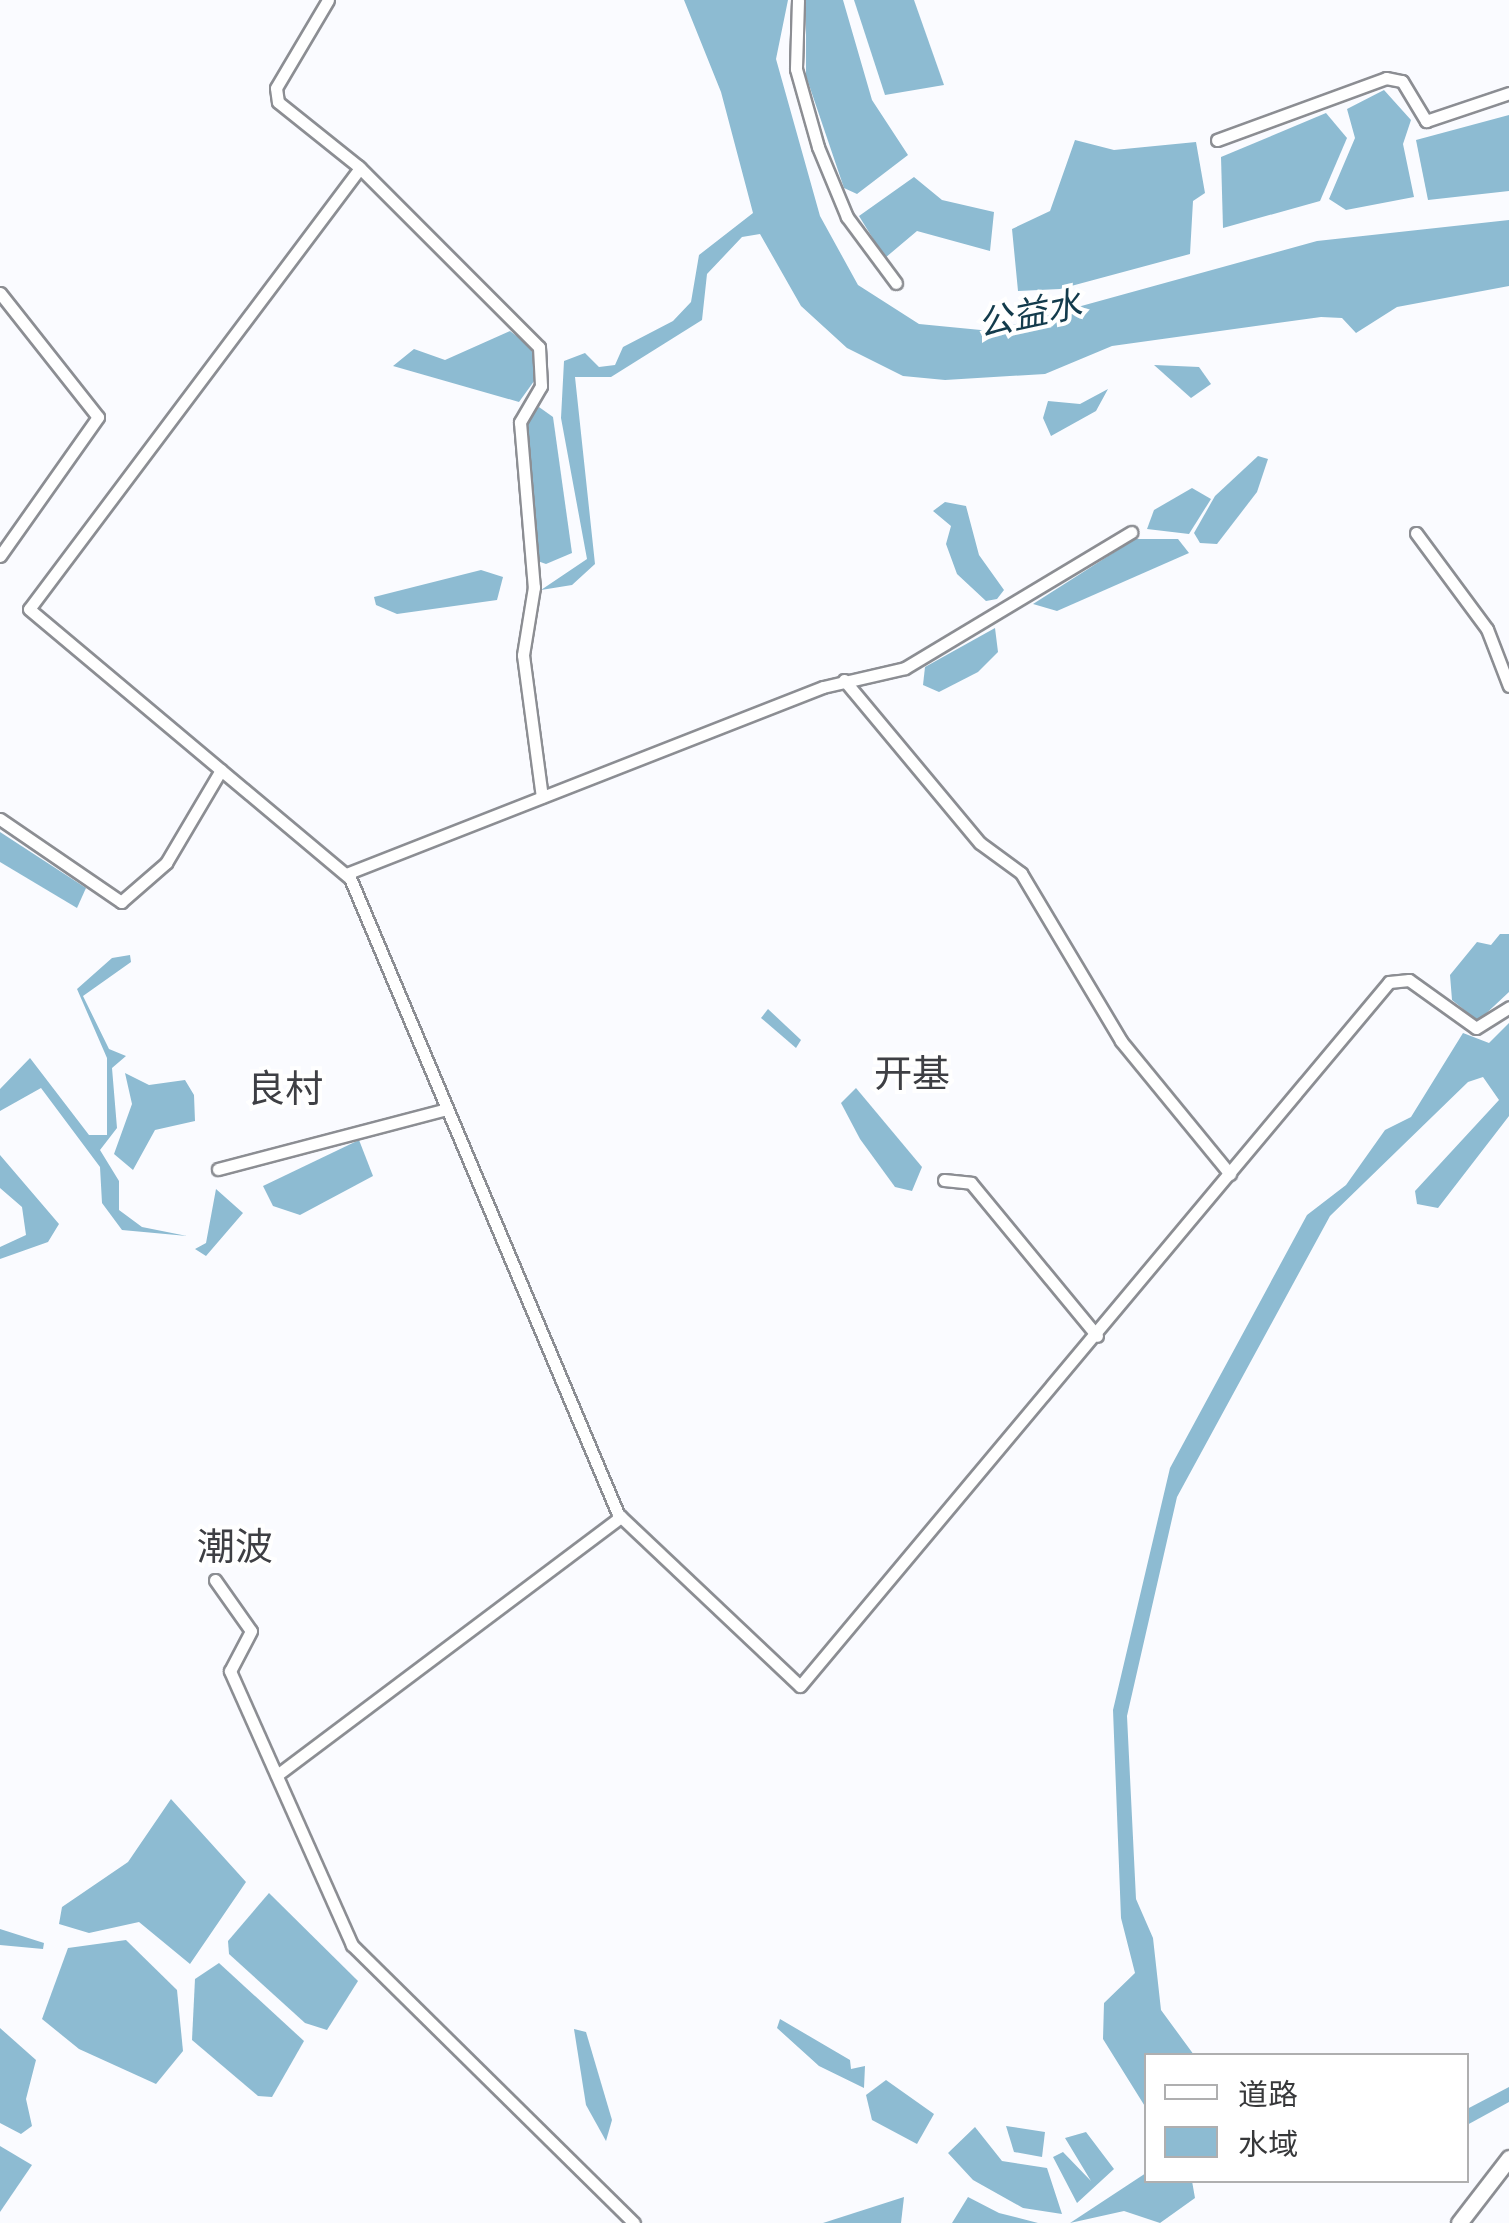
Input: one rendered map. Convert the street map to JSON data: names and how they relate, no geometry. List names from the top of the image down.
{
  "districts": ["开基", "良村", "潮波"],
  "water": ["公益水"],
  "legend": ["道路", "水域"]
}
